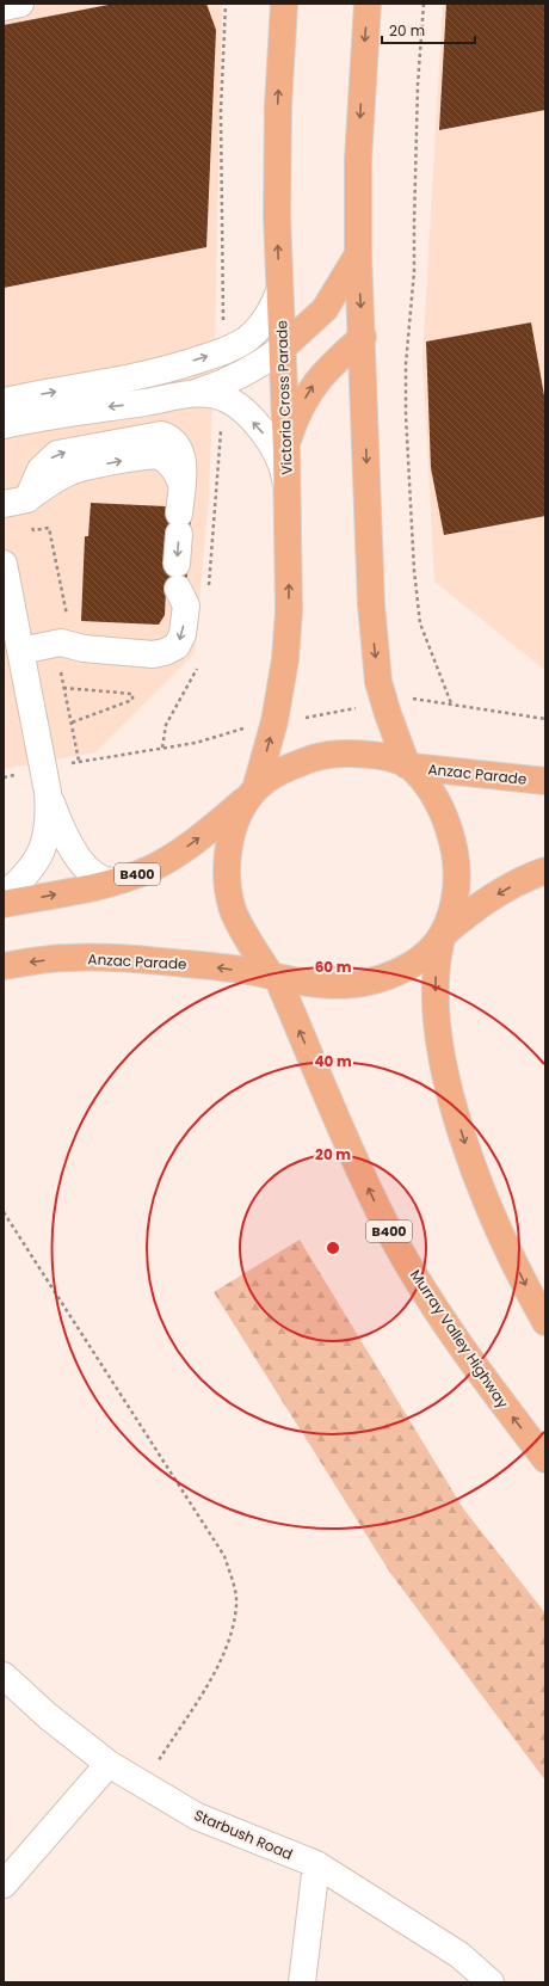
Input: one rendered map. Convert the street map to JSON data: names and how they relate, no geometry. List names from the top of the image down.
{
  "streets": {
    "main road": [
      "Victoria Cross Parade",
      "Anzac Parade",
      "B400",
      "Murray Valley Highway"
    ],
    "street": ["Starbush Road"]
  },
  "crossings": [
    ["Victoria Cross Parade", "B400"],
    ["Anzac Parade", "B400"],
    ["Anzac Parade", "Murray Valley Highway"],
    ["B400", "Murray Valley Highway"]
  ],
  "scale_bar": "20 m",
  "rings": ["60 m", "40 m", "20 m"]
}
